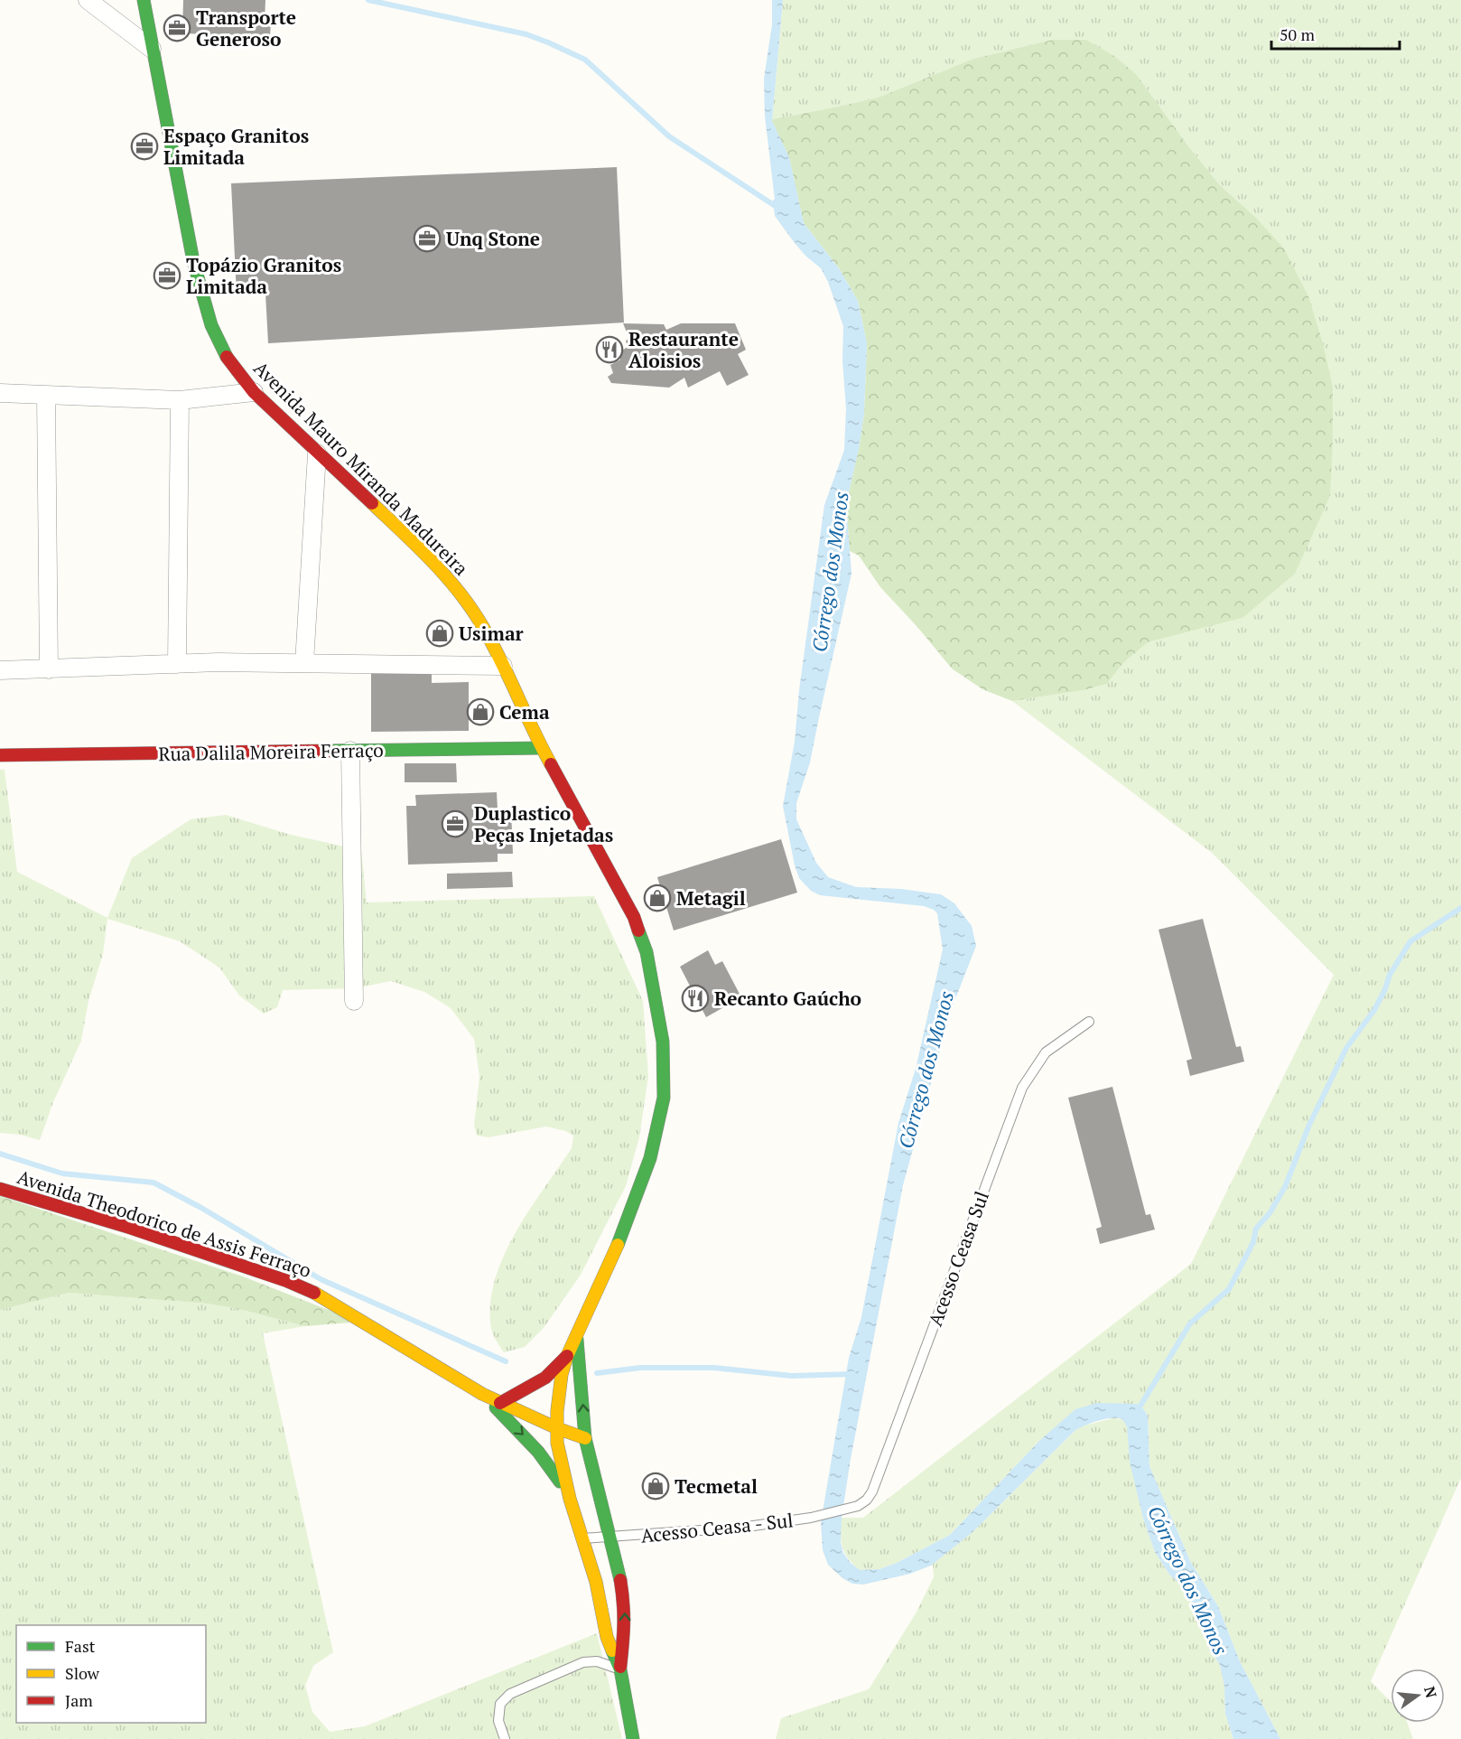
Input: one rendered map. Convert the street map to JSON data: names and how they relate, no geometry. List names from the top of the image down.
{
  "streets": {
    "main road": ["Avenida Mauro Miranda Madureira", "Rua Dalila Moreira Ferraço", "Avenida Theodorico de Assis Ferraço"],
    "lane": ["Acesso Ceasa Sul", "Acesso Ceasa - Sul"]
  },
  "crossings": [
    ["Avenida Mauro Miranda Madureira", "Rua Dalila Moreira Ferraço"],
    ["Avenida Mauro Miranda Madureira", "Avenida Theodorico de Assis Ferraço"],
    ["Avenida Mauro Miranda Madureira", "Acesso Ceasa - Sul"],
    ["Acesso Ceasa Sul", "Acesso Ceasa - Sul"]
  ],
  "water": ["Córrego dos Monos"],
  "places": {
    "office": [
      "Transporte Generoso",
      "Espaço Granitos Limitada",
      "Unq Stone",
      "Topázio Granitos Limitada",
      "Duplastico Peças Injetadas"
    ],
    "restaurant": ["Restaurante Aloisios", "Recanto Gaúcho"],
    "shop": [
      "Usimar",
      "Cema",
      "Metagil",
      "Tecmetal"
    ]
  },
  "legend": ["Fast", "Slow", "Jam"],
  "scale_bar": "50 m",
  "north": "right"
}
